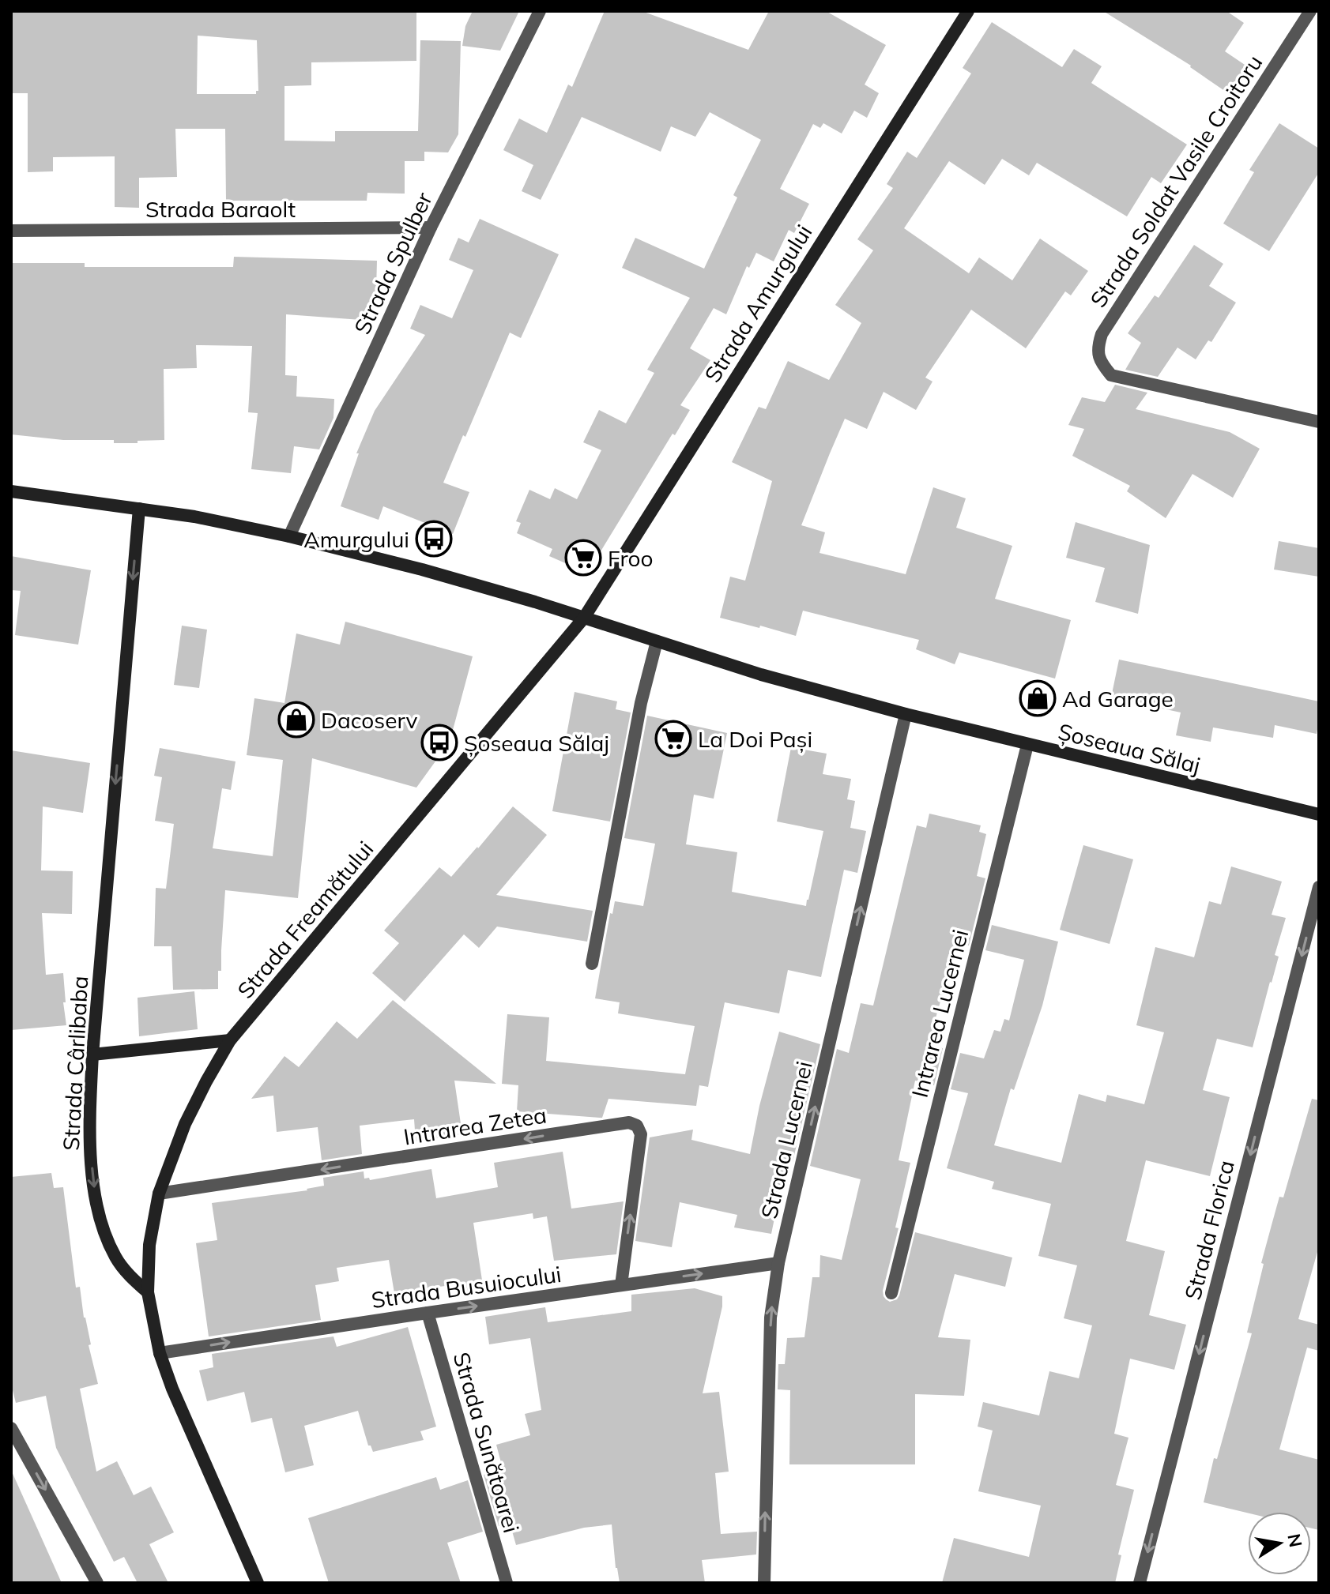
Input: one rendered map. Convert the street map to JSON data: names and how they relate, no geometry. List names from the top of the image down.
{
  "streets": {
    "street": [
      "Strada Soldat Vasile Croitoru",
      "Strada Baraolt",
      "Strada Spulber",
      "Strada Amurgului",
      "Șoseaua Sălaj",
      "Strada Freamătului",
      "Intrarea Lucernei",
      "Strada Cârlibaba",
      "Intrarea Zetea",
      "Strada Lucernei",
      "Strada Florica",
      "Strada Busuiocului",
      "Strada Sunătoarei"
    ]
  },
  "crossings": [
    ["Strada Baraolt", "Strada Spulber"],
    ["Strada Spulber", "Șoseaua Sălaj"],
    ["Strada Amurgului", "Șoseaua Sălaj"],
    ["Strada Amurgului", "Strada Freamătului"],
    ["Șoseaua Sălaj", "Strada Freamătului"],
    ["Șoseaua Sălaj", "Intrarea Lucernei"],
    ["Șoseaua Sălaj", "Strada Cârlibaba"],
    ["Șoseaua Sălaj", "Strada Lucernei"],
    ["Strada Freamătului", "Strada Cârlibaba"],
    ["Strada Freamătului", "Intrarea Zetea"],
    ["Intrarea Zetea", "Strada Busuiocului"],
    ["Strada Lucernei", "Strada Busuiocului"],
    ["Strada Busuiocului", "Strada Sunătoarei"]
  ],
  "one_way": [
    "Strada Cârlibaba",
    "Strada Lucernei",
    "Strada Florica",
    "Strada Busuiocului"
  ],
  "places": {
    "bus stop": ["Amurgului", "Șoseaua Sălaj"],
    "supermarket": ["Froo", "La Doi Pași"],
    "shop": ["Ad Garage", "Dacoserv"]
  },
  "north": "right"
}
